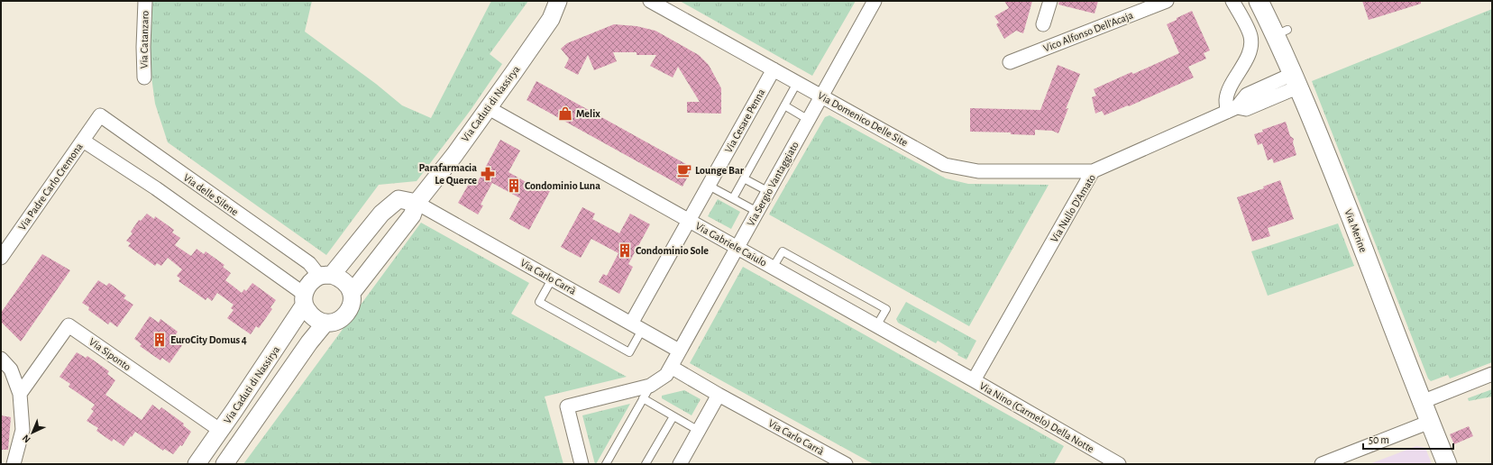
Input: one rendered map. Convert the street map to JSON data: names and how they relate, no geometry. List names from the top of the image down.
{
  "streets": {
    "main road": ["Via Merine"],
    "street": [
      "Vico Alfonso Dell'Acaja",
      "Via Catanzaro",
      "Via Caduti di Nassirya",
      "Via Domenico Delle Site",
      "Via Cesare Penna",
      "Via Sergio Vantaggiato",
      "Via Padre Carlo Cremona",
      "Via delle Silene",
      "Via Nullo D'Amato",
      "Via Gabriele Caiulo",
      "Via Carlo Carrà",
      "Via Siponto",
      "Via Nino (Carmelo) Della Notte"
    ]
  },
  "crossings": [
    ["Via Caduti di Nassirya", "Via delle Silene"],
    ["Via Caduti di Nassirya", "Via Gabriele Caiulo"],
    ["Via Caduti di Nassirya", "Via Carlo Carrà"],
    ["Via Caduti di Nassirya", "Via Siponto"],
    ["Via Domenico Delle Site", "Via Cesare Penna"],
    ["Via Domenico Delle Site", "Via Sergio Vantaggiato"],
    ["Via Domenico Delle Site", "Via Nullo D'Amato"],
    ["Via Cesare Penna", "Via Gabriele Caiulo"],
    ["Via Cesare Penna", "Via Carlo Carrà"],
    ["Via Sergio Vantaggiato", "Via Gabriele Caiulo"],
    ["Via Sergio Vantaggiato", "Via Carlo Carrà"],
    ["Via Padre Carlo Cremona", "Via delle Silene"],
    ["Via Nullo D'Amato", "Via Merine"],
    ["Via Nullo D'Amato", "Via Gabriele Caiulo"],
    ["Via Nullo D'Amato", "Via Nino (Carmelo) Della Notte"],
    ["Via Gabriele Caiulo", "Via Nino (Carmelo) Della Notte"]
  ],
  "places": {
    "shop": ["Melix"],
    "cafe": ["Lounge Bar"],
    "pharmacy": ["Parafarmacia Le Querce"],
    "building": ["Condominio Luna", "Condominio Sole", "EuroCity Domus 4"]
  },
  "scale_bar": "50 m",
  "north": "bottom left"
}
